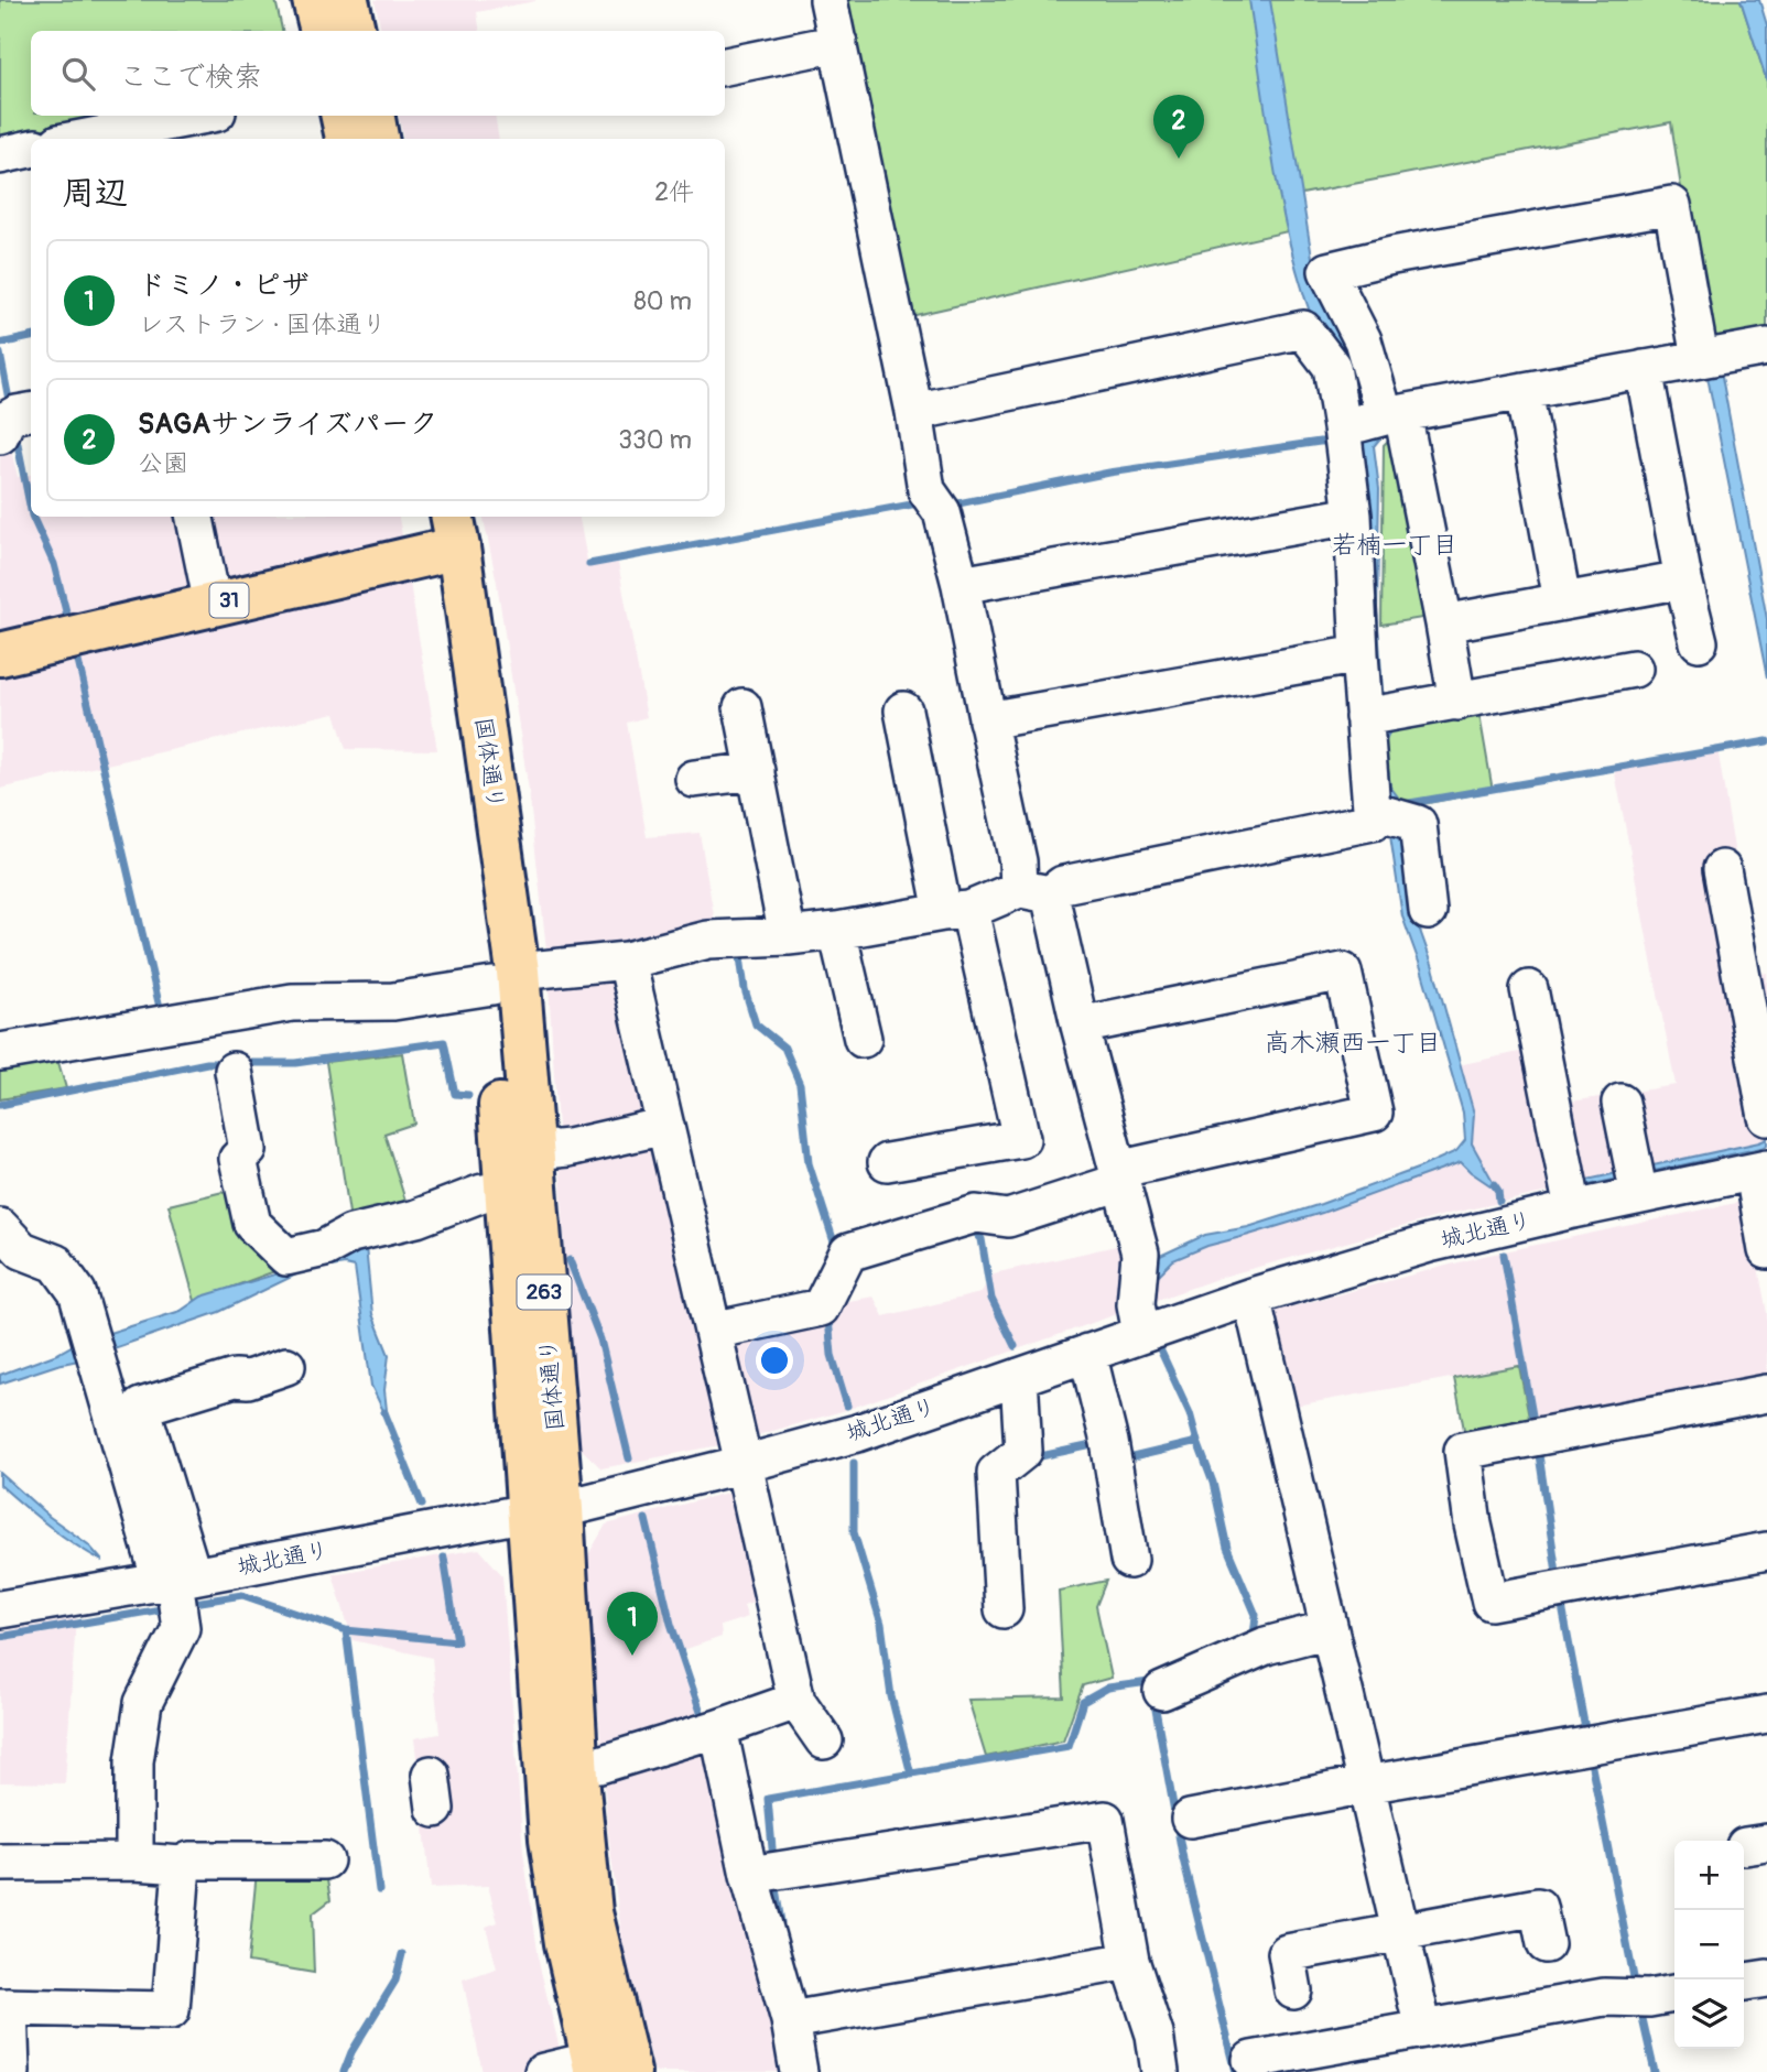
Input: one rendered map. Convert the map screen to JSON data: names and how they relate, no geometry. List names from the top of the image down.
{
  "streets": {
    "main road": ["31", "国体通り", "263"],
    "street": ["城北通り"]
  },
  "crossings": [
    ["31", "国体通り"],
    ["国体通り", "城北通り"]
  ],
  "districts": ["若楠一丁目", "高木瀬西一丁目"],
  "page": {
    "search": "ここで検索",
    "pins": ["2", "1"],
    "heading": ["周辺", "2件"],
    "list": [
      {
        "mark": "1",
        "name": "ドミノ・ピザ",
        "note": "レストラン · 国体通り",
        "value": "80 m"
      },
      {
        "mark": "2",
        "name": "SAGAサンライズパーク",
        "note": "公園",
        "value": "330 m"
      }
    ],
    "map_buttons": ["+", "−"]
  }
}
